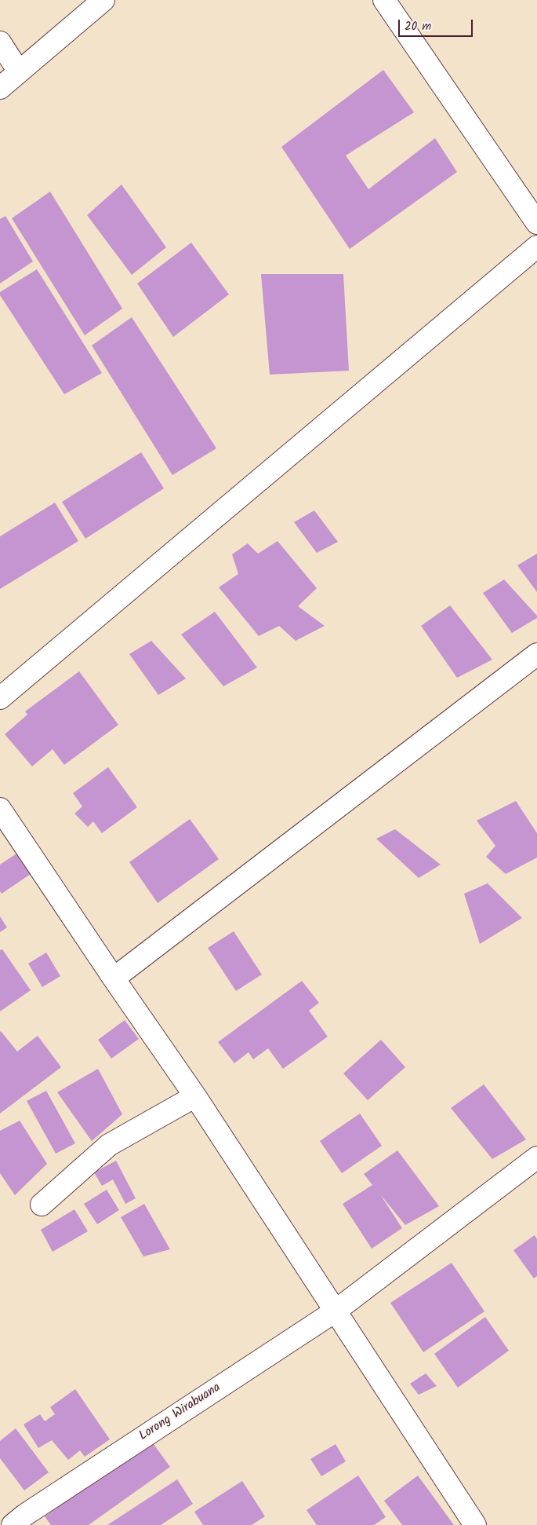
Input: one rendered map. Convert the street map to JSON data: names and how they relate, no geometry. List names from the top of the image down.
{
  "streets": {
    "street": ["Lorong Wirabuana"]
  },
  "scale_bar": "20 m"
}
